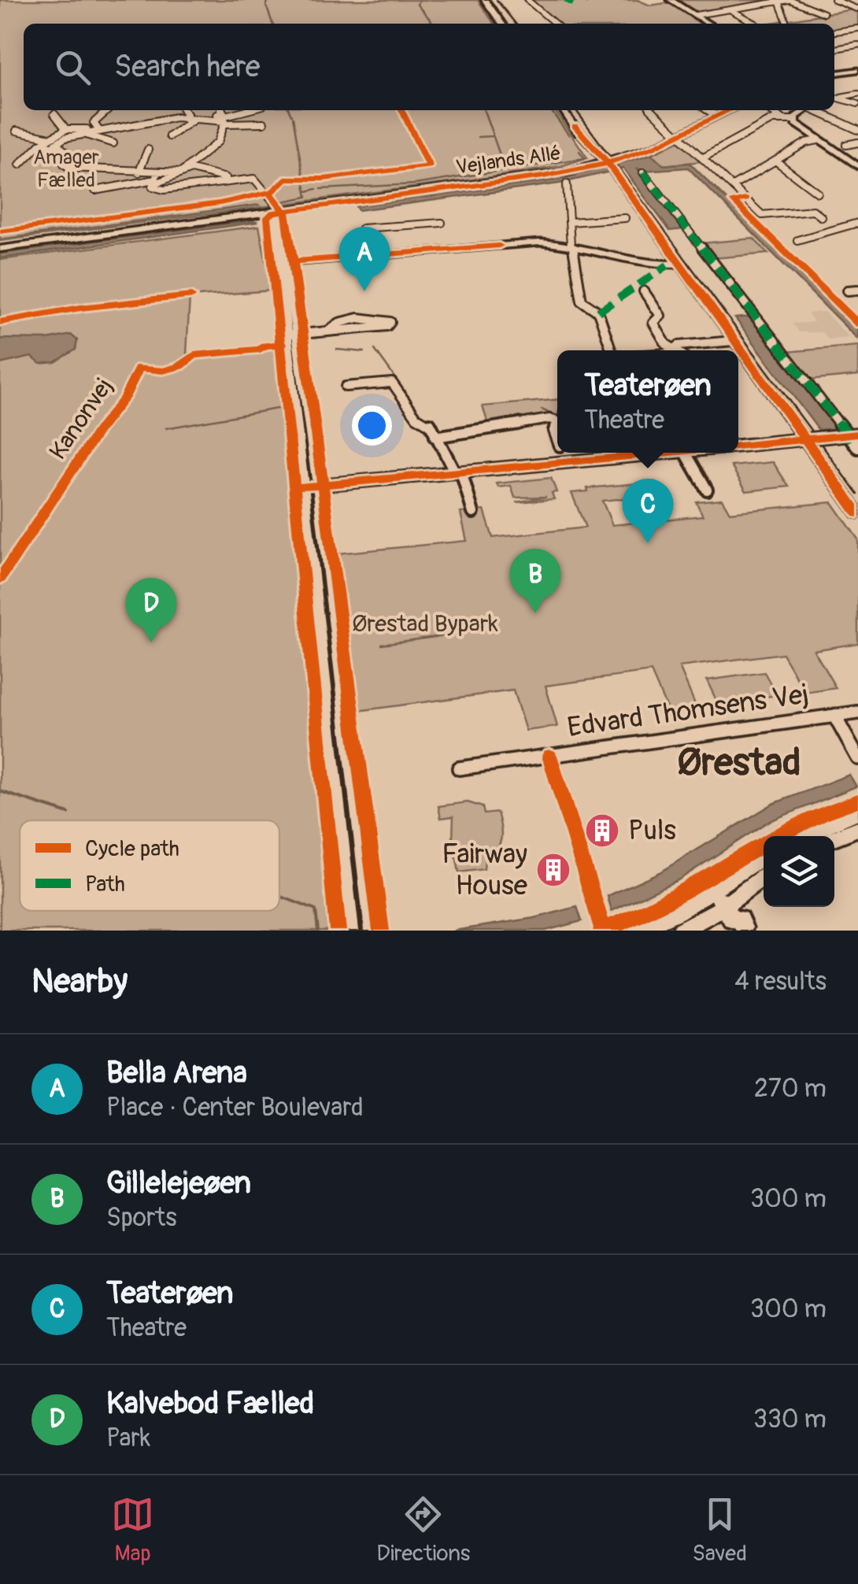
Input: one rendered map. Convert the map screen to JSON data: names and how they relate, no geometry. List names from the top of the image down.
{
  "streets": {
    "street": ["Vejlands Allé", "Edvard Thomsens Vej"],
    "cycle path": ["Kanonvej"]
  },
  "districts": ["Ørestad"],
  "parks": ["Amager Fælled", "Ørestad Bypark"],
  "places": {
    "building": ["Puls", "Fairway House"]
  },
  "legend": ["Cycle path", "Path"],
  "page": {
    "search": "Search here",
    "pins": [
      "A",
      "C",
      "B",
      "D"
    ],
    "popup": ["Teaterøen", "Theatre"],
    "heading": ["Nearby", "4 results"],
    "list": [
      {
        "mark": "A",
        "name": "Bella Arena",
        "note": "Place · Center Boulevard",
        "value": "270 m"
      },
      {
        "mark": "B",
        "name": "Gillelejeøen",
        "note": "Sports",
        "value": "300 m"
      },
      {
        "mark": "C",
        "name": "Teaterøen",
        "note": "Theatre",
        "value": "300 m"
      },
      {
        "mark": "D",
        "name": "Kalvebod Fælled",
        "note": "Park",
        "value": "330 m"
      }
    ],
    "nav": ["Map", "Directions", "Saved"]
  }
}
